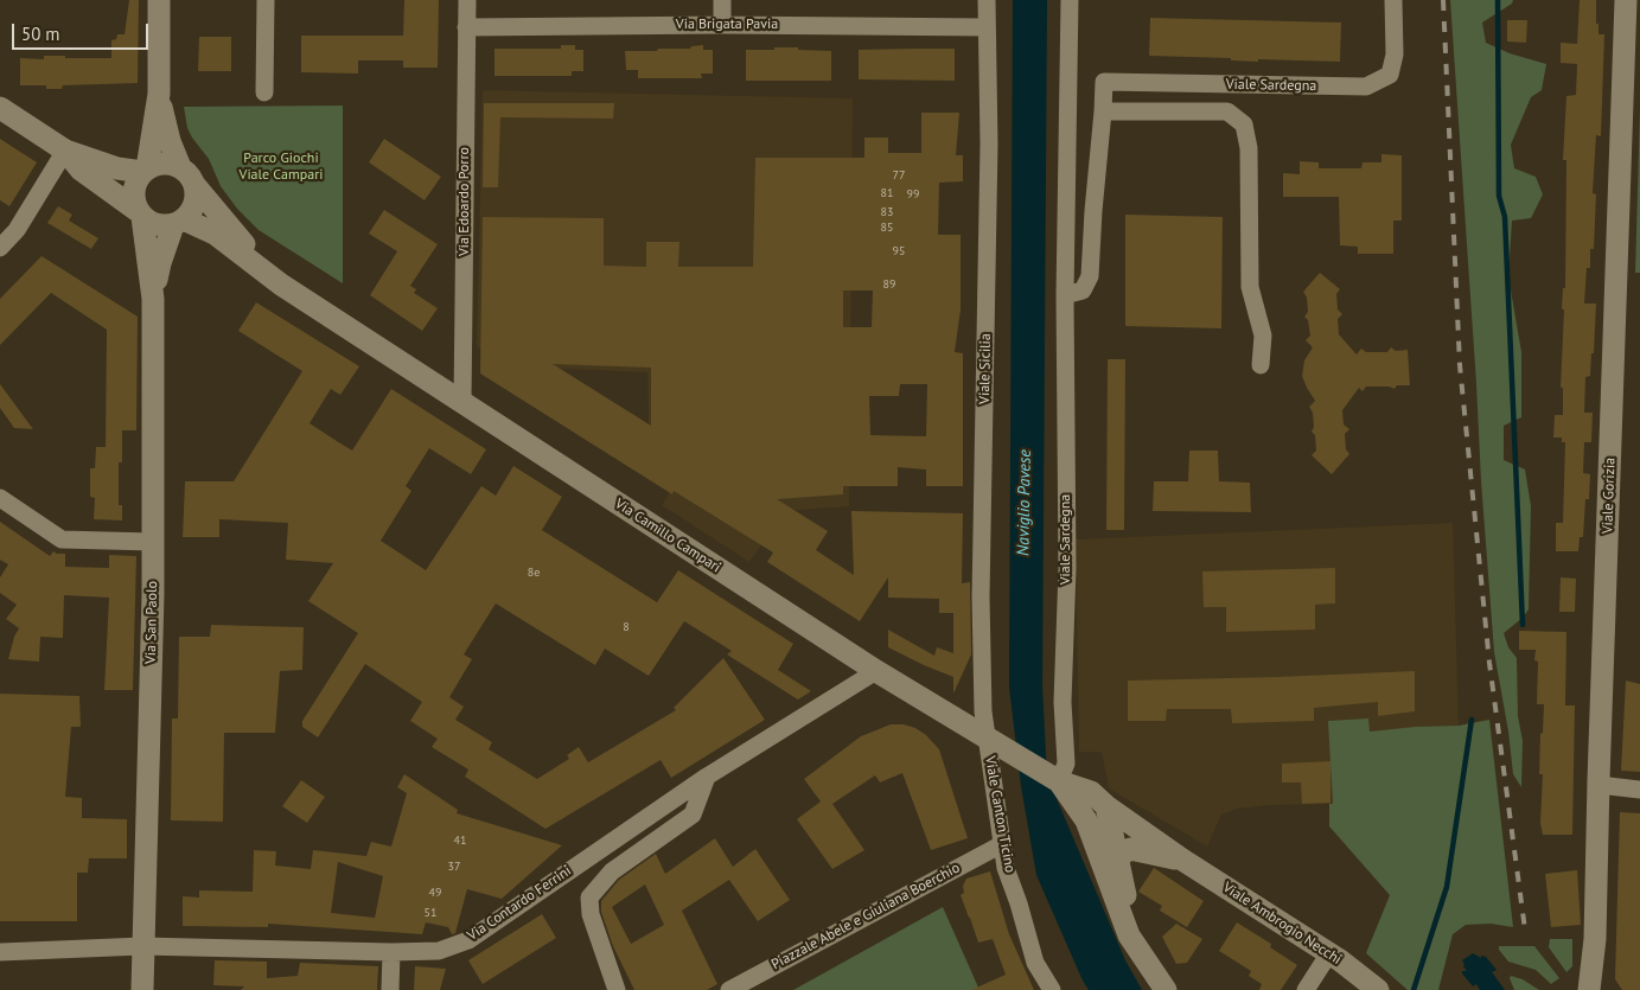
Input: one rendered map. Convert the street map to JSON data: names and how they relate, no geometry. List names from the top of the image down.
{
  "streets": {
    "street": [
      "Via Brigata Pavia",
      "Viale Sardegna",
      "Via Edoardo Porro",
      "Viale Sicilia",
      "Viale Gorizia",
      "Via Camillo Campari",
      "Via San Paolo",
      "Viale Canton Ticino",
      "Via Contardo Ferrini",
      "Piazzale Abele e Giuliana Boerchio",
      "Viale Ambrogio Necchi"
    ]
  },
  "crossings": [
    ["Via Brigata Pavia", "Via Edoardo Porro"],
    ["Via Brigata Pavia", "Viale Sicilia"],
    ["Viale Sardegna", "Via Camillo Campari"],
    ["Via Edoardo Porro", "Via Camillo Campari"],
    ["Viale Sicilia", "Via Camillo Campari"],
    ["Viale Sicilia", "Viale Canton Ticino"],
    ["Via Camillo Campari", "Via San Paolo"],
    ["Via Camillo Campari", "Viale Canton Ticino"],
    ["Via Camillo Campari", "Via Contardo Ferrini"],
    ["Via San Paolo", "Via Contardo Ferrini"],
    ["Viale Canton Ticino", "Piazzale Abele e Giuliana Boerchio"]
  ],
  "water": ["Naviglio Pavese"],
  "parks": ["Parco Giochi Viale Campari"],
  "house_numbers": [
    "77",
    "81",
    "99",
    "83",
    "85",
    "95",
    "89",
    "8e",
    "8",
    "41",
    "37",
    "49",
    "51"
  ],
  "scale_bar": "50 m"
}
